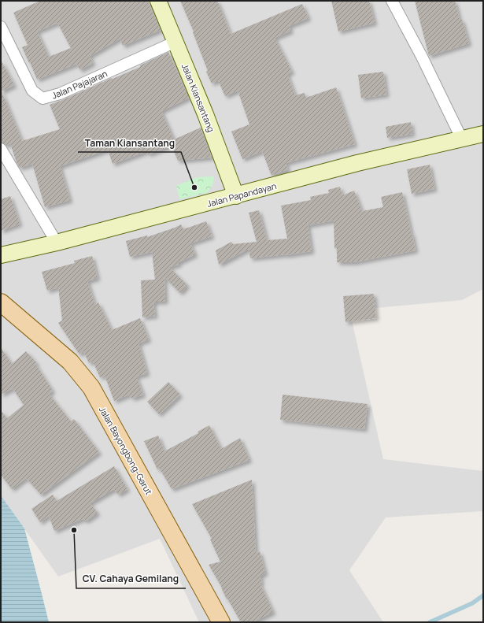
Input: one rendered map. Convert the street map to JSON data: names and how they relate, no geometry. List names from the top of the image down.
{
  "streets": {
    "main road": ["Jalan Kiansantang", "Jalan Papandayan", "Jalan Bayongbong-Garut"],
    "street": ["Jalan Pajajaran"]
  },
  "crossings": [
    ["Jalan Pajajaran", "Jalan Kiansantang"],
    ["Jalan Kiansantang", "Jalan Papandayan"]
  ],
  "places": ["Taman Kiansantang", "CV. Cahaya Gemilang"]
}
